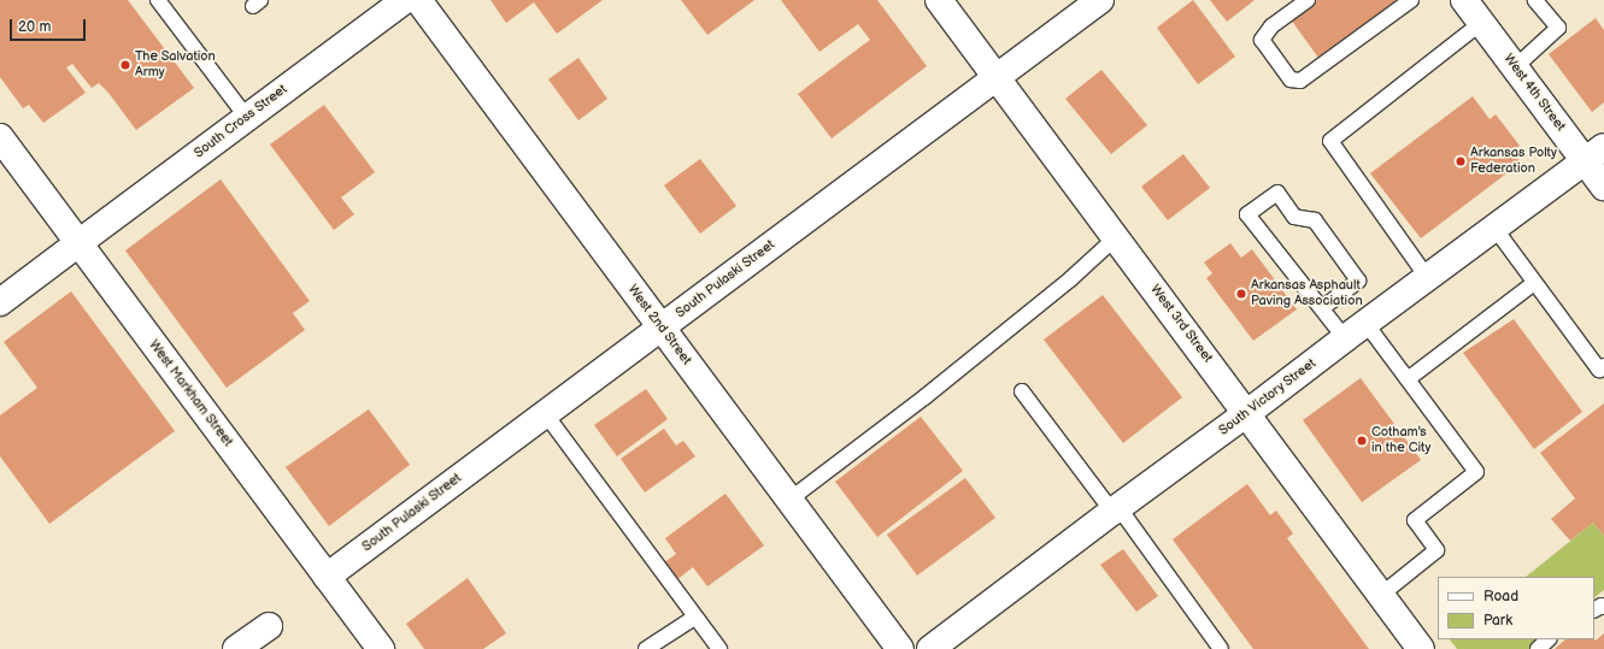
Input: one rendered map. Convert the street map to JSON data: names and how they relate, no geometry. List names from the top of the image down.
{
  "streets": {
    "street": [
      "West 4th Street",
      "South Cross Street",
      "South Pulaski Street",
      "West 3rd Street",
      "West 2nd Street",
      "West Markham Street",
      "South Victory Street"
    ]
  },
  "crossings": [
    ["West 4th Street", "South Victory Street"],
    ["South Cross Street", "West Markham Street"],
    ["South Pulaski Street", "West 3rd Street"],
    ["South Pulaski Street", "West 2nd Street"],
    ["South Pulaski Street", "West Markham Street"],
    ["West 3rd Street", "South Victory Street"]
  ],
  "places": [
    "The Salvation Army",
    "Arkansas Polty Federation",
    "Arkansas Asphault Paving Association",
    "Cotham's in the City"
  ],
  "legend": ["Road", "Park"],
  "scale_bar": "20 m"
}
